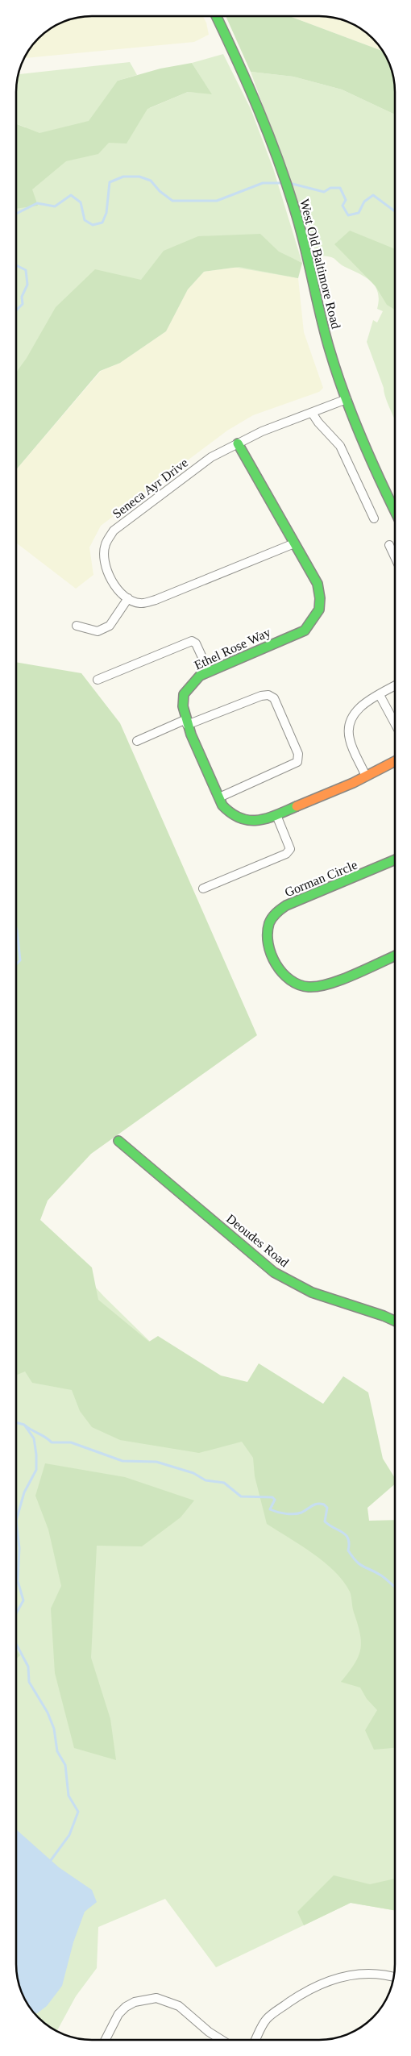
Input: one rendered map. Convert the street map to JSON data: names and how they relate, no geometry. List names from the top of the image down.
{
  "streets": {
    "street": [
      "West Old Baltimore Road",
      "Seneca Ayr Drive",
      "Ethel Rose Way",
      "Gorman Circle",
      "Deoudes Road"
    ]
  },
  "crossings": [
    ["West Old Baltimore Road", "Seneca Ayr Drive"],
    ["Seneca Ayr Drive", "Ethel Rose Way"]
  ]
}
